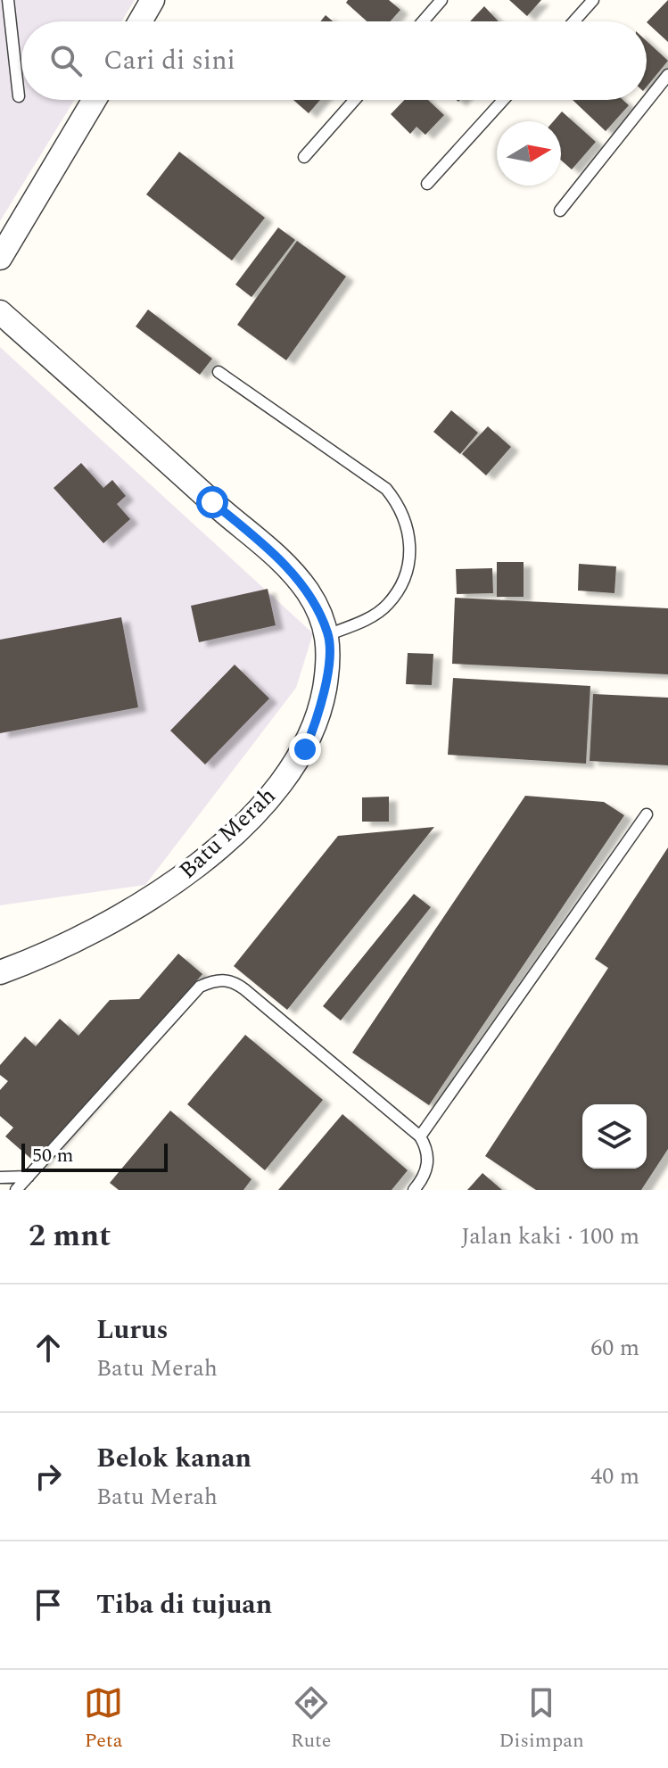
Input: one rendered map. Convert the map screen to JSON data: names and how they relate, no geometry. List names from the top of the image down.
{
  "streets": {
    "street": ["Batu Merah"]
  },
  "scale_bar": "50 m",
  "north": "right",
  "page": {
    "search": "Cari di sini",
    "scale": "50 m",
    "heading": ["2 mnt", "Jalan kaki · 100 m"],
    "list": [
      ["Lurus", "Batu Merah", "60 m"],
      ["Belok kanan", "Batu Merah", "40 m"],
      "Tiba di tujuan"
    ],
    "nav": ["Peta", "Rute", "Disimpan"]
  }
}
